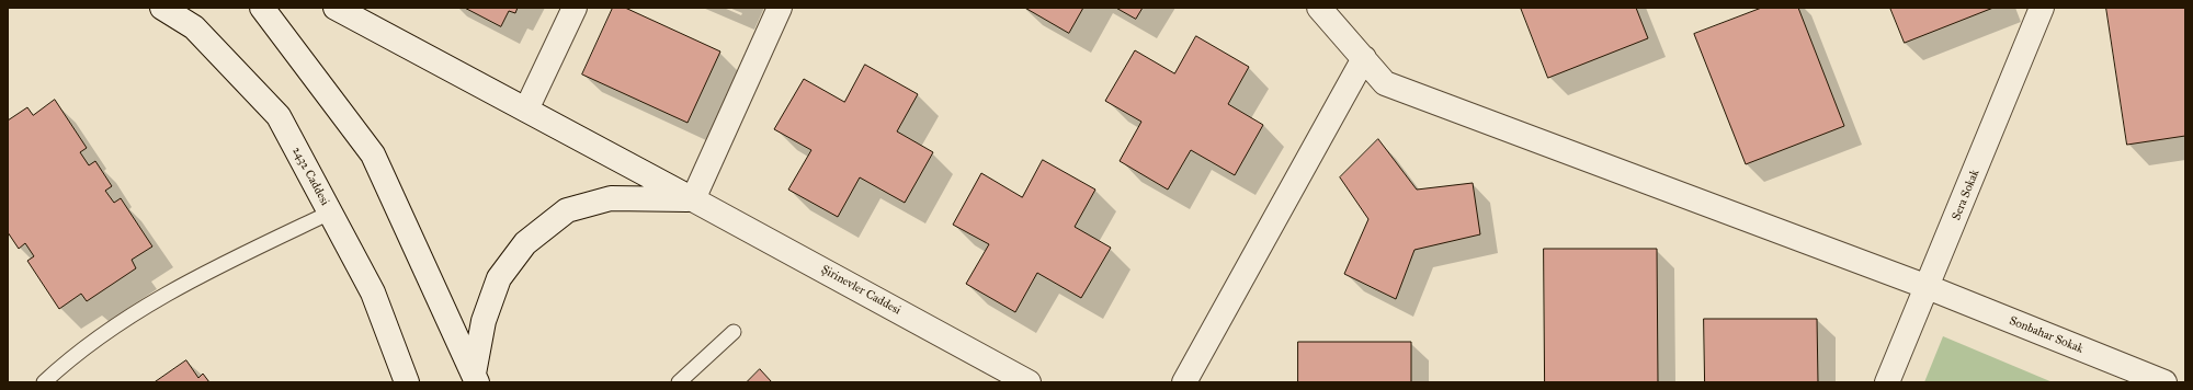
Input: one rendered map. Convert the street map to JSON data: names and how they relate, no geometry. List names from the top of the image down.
{
  "streets": {
    "street": [
      "2432 Caddesi",
      "Sera Sokak",
      "Şirinevler Caddesi",
      "Sonbahar Sokak"
    ]
  },
  "crossings": [
    ["Sera Sokak", "Sonbahar Sokak"]
  ]
}
